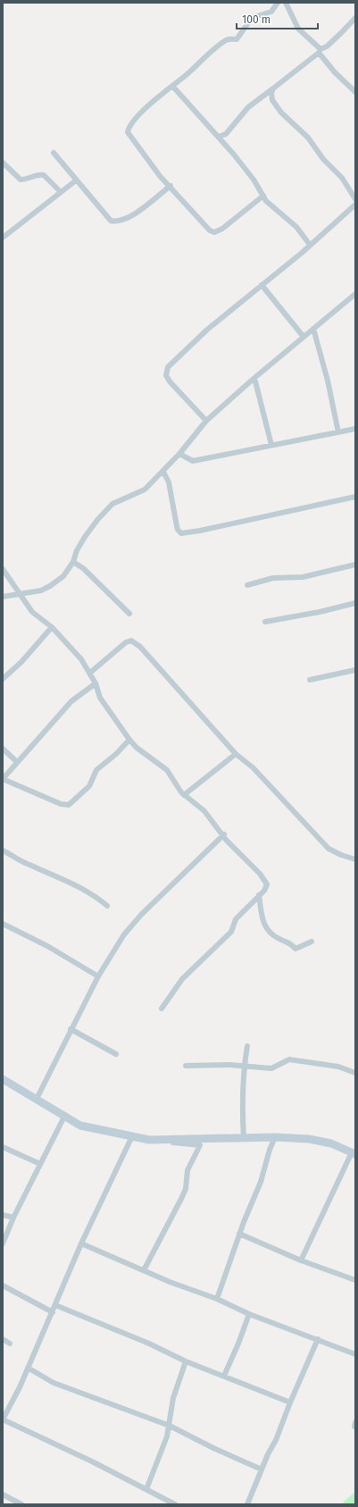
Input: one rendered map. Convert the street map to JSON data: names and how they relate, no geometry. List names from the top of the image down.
{
  "scale_bar": "100 m"
}
